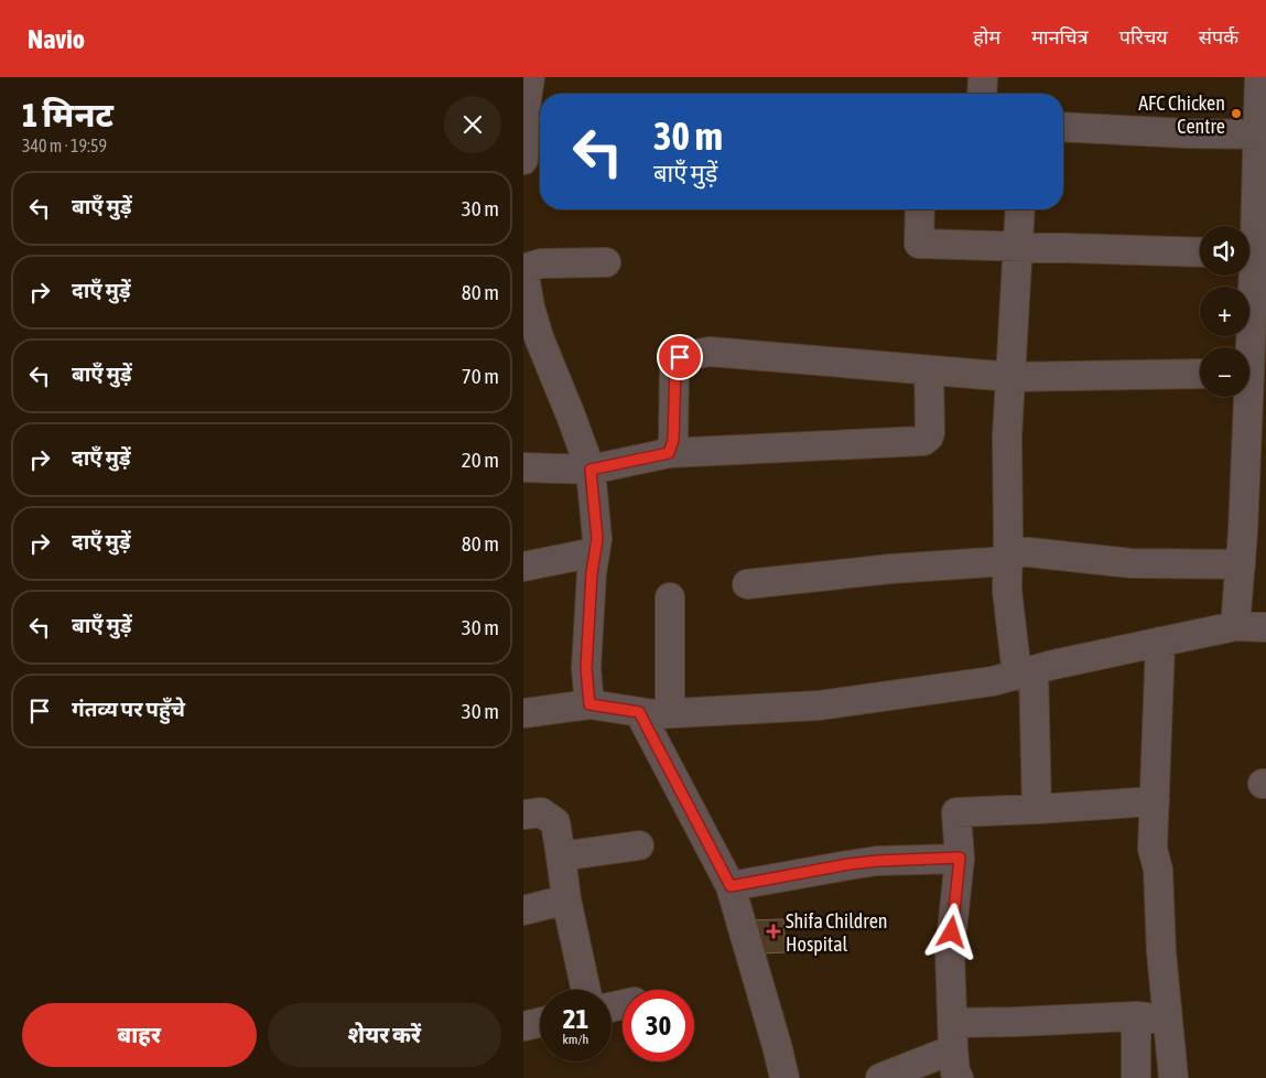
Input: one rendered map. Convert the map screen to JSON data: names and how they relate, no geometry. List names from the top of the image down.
{
  "places": {
    "other": ["AFC Chicken Centre"],
    "health": ["Shifa Children Hospital"]
  },
  "page": {
    "header": "Navio",
    "nav": [
      "होम",
      "मानचित्र",
      "परिचय",
      "संपर्क"
    ],
    "heading": ["1 मिनट", "340 m · 19:59"],
    "turn": ["30 m", "बाएँ मुड़ें"],
    "list": [
      {
        "name": "बाएँ मुड़ें",
        "value": "30 m"
      },
      {
        "name": "दाएँ मुड़ें",
        "value": "80 m"
      },
      {
        "name": "बाएँ मुड़ें",
        "value": "70 m"
      },
      {
        "name": "दाएँ मुड़ें",
        "value": "20 m"
      },
      {
        "name": "दाएँ मुड़ें",
        "value": "80 m"
      },
      {
        "name": "बाएँ मुड़ें",
        "value": "30 m"
      },
      {
        "name": "गंतव्य पर पहुँचे",
        "value": "30 m"
      }
    ],
    "map_buttons": ["+", "−"],
    "speed": "21 km/h",
    "limit": "30",
    "buttons": ["बाहर", "शेयर करें"]
  }
}
